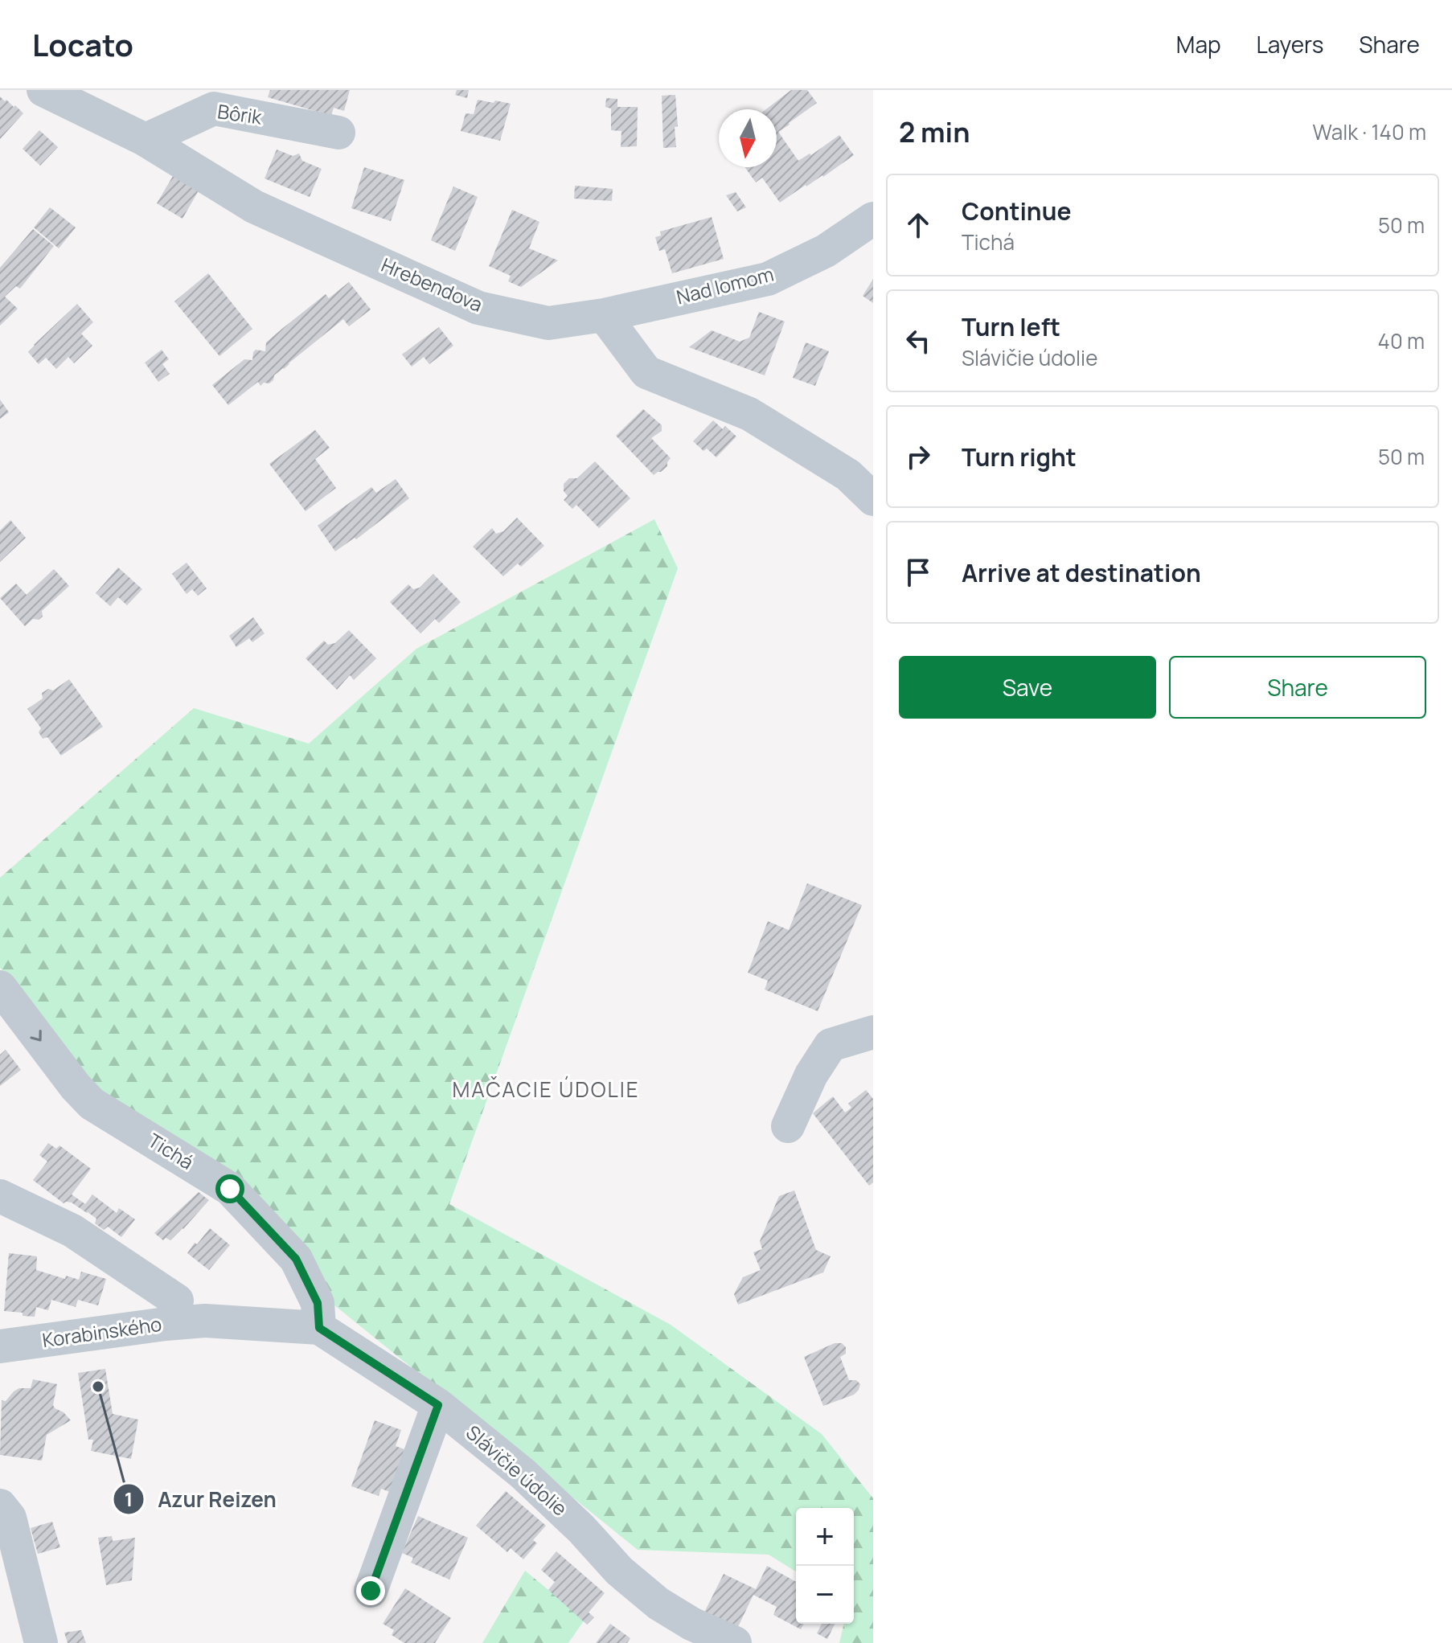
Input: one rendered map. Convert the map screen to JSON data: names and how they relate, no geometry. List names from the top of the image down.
{
  "streets": {
    "street": [
      "Bôrik",
      "Hrebendova",
      "Nad lomom",
      "Tichá",
      "Korabinského",
      "Slávičie údolie"
    ]
  },
  "crossings": [
    ["Bôrik", "Hrebendova"],
    ["Hrebendova", "Nad lomom"],
    ["Tichá", "Slávičie údolie"],
    ["Korabinského", "Slávičie údolie"]
  ],
  "districts": ["MAČACIE ÚDOLIE"],
  "places": ["Azur Reizen"],
  "north": "bottom",
  "page": {
    "header": "Locato",
    "nav": ["Map", "Layers", "Share"],
    "heading": ["2 min", "Walk · 140 m"],
    "list": [
      ["Continue", "Tichá", "50 m"],
      ["Turn left", "Slávičie údolie", "40 m"],
      ["Turn right", "50 m"],
      "Arrive at destination"
    ],
    "buttons": ["Save", "Share"],
    "map_buttons": ["+", "−"]
  }
}
